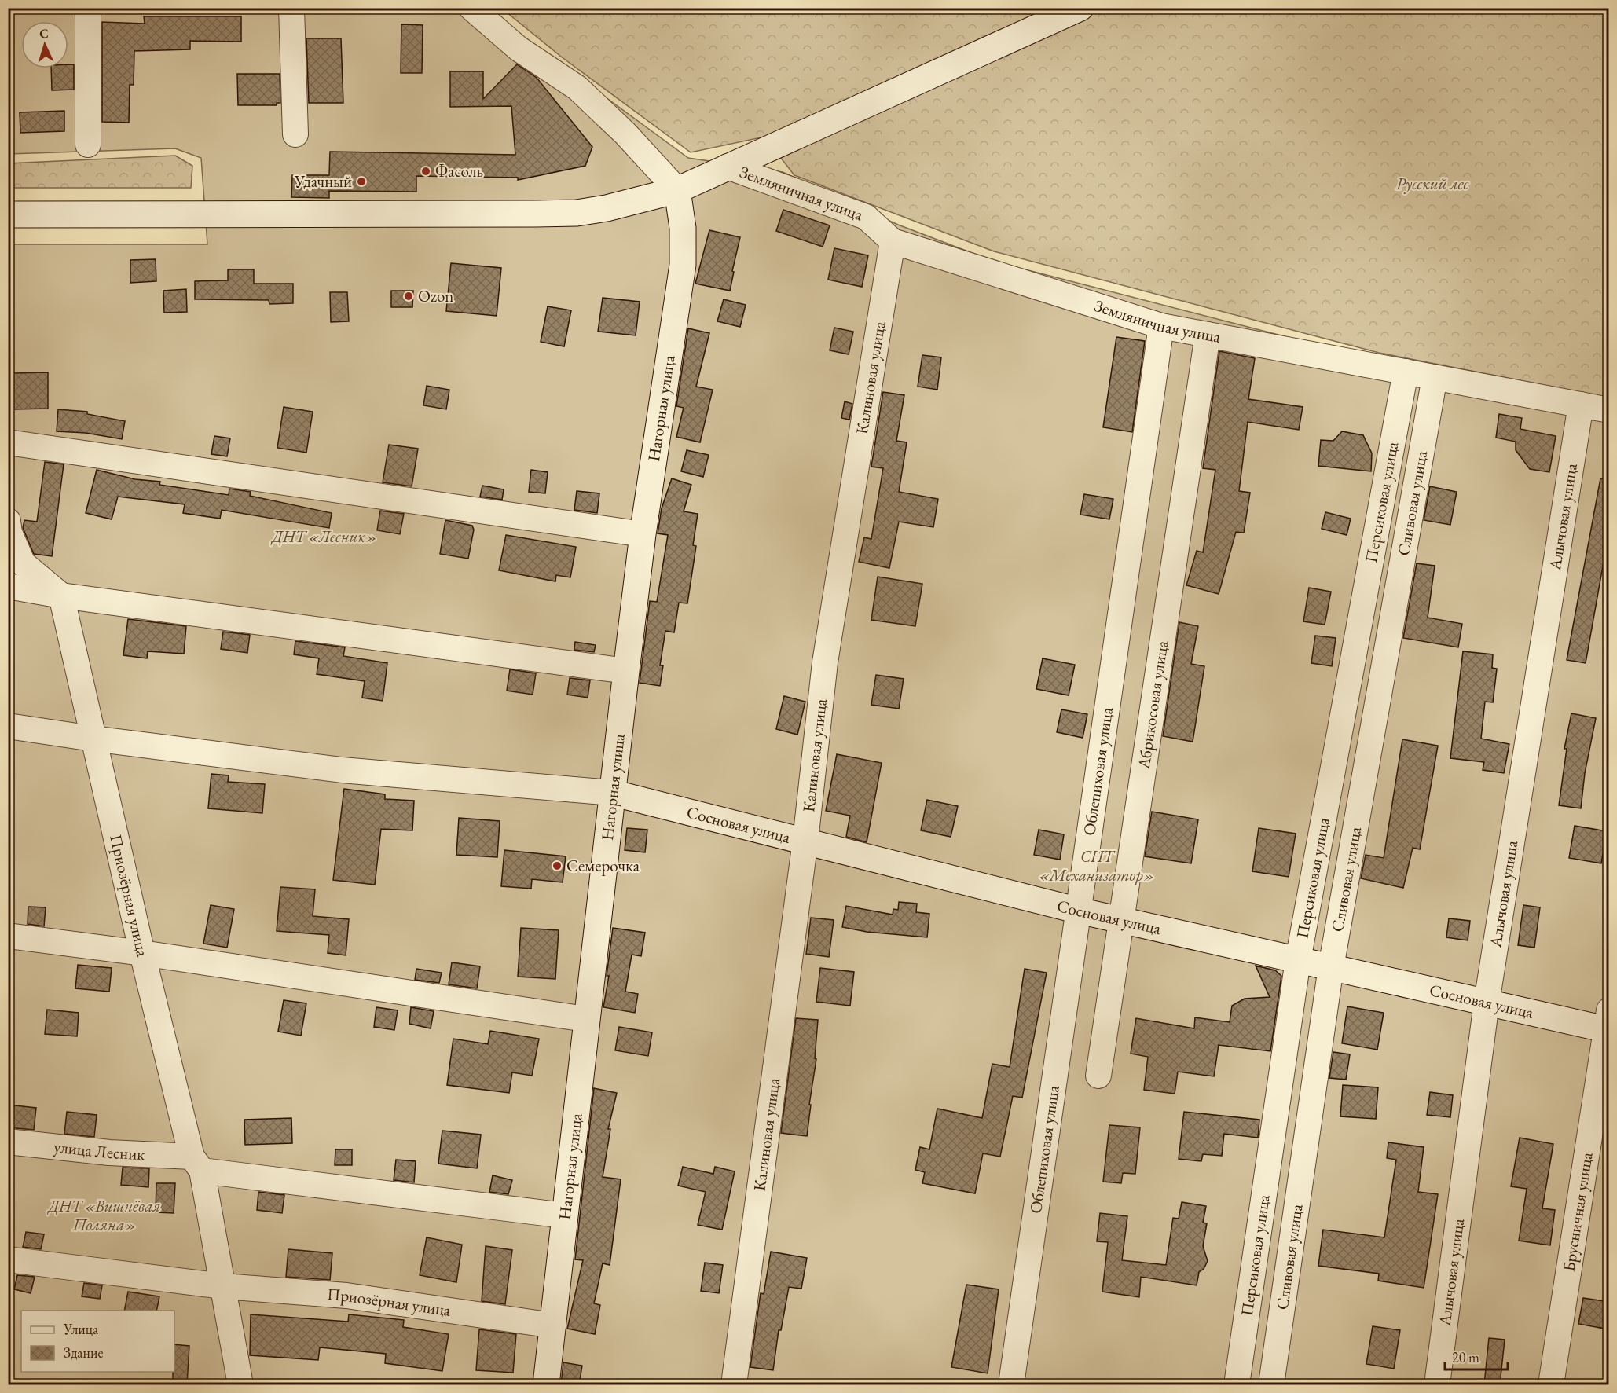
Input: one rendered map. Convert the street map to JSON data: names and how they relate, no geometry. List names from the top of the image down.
{
  "streets": {
    "street": [
      "Земляничная улица",
      "Калиновая улица",
      "Нагорная улица",
      "Персиковая улица",
      "Сливовая улица",
      "Алычовая улица",
      "Абрикосовая улица",
      "Облепиховая улица",
      "Сосновая улица",
      "Приозёрная улица",
      "улица Лесник",
      "Брусничная улица"
    ]
  },
  "crossings": [
    ["Земляничная улица", "Калиновая улица"],
    ["Земляничная улица", "Персиковая улица"],
    ["Земляничная улица", "Сливовая улица"],
    ["Земляничная улица", "Алычовая улица"],
    ["Земляничная улица", "Абрикосовая улица"],
    ["Земляничная улица", "Облепиховая улица"],
    ["Калиновая улица", "Сосновая улица"],
    ["Нагорная улица", "Сосновая улица"],
    ["Нагорная улица", "Приозёрная улица"],
    ["Нагорная улица", "улица Лесник"],
    ["Персиковая улица", "Сосновая улица"],
    ["Сливовая улица", "Сосновая улица"],
    ["Алычовая улица", "Сосновая улица"],
    ["Абрикосовая улица", "Сосновая улица"],
    ["Облепиховая улица", "Сосновая улица"],
    ["Сосновая улица", "Брусничная улица"],
    ["Приозёрная улица", "улица Лесник"]
  ],
  "parks": [
    "Русский лес",
    "ДНТ «Лесник»",
    "СНТ «Механизатор»",
    "ДНТ «Вишнёвая Поляна»"
  ],
  "places": [
    "Фасоль",
    "Удачный",
    "Ozon",
    "Семерочка"
  ],
  "legend": ["Улица", "Здание"],
  "scale_bar": "20 m",
  "north": "top"
}
